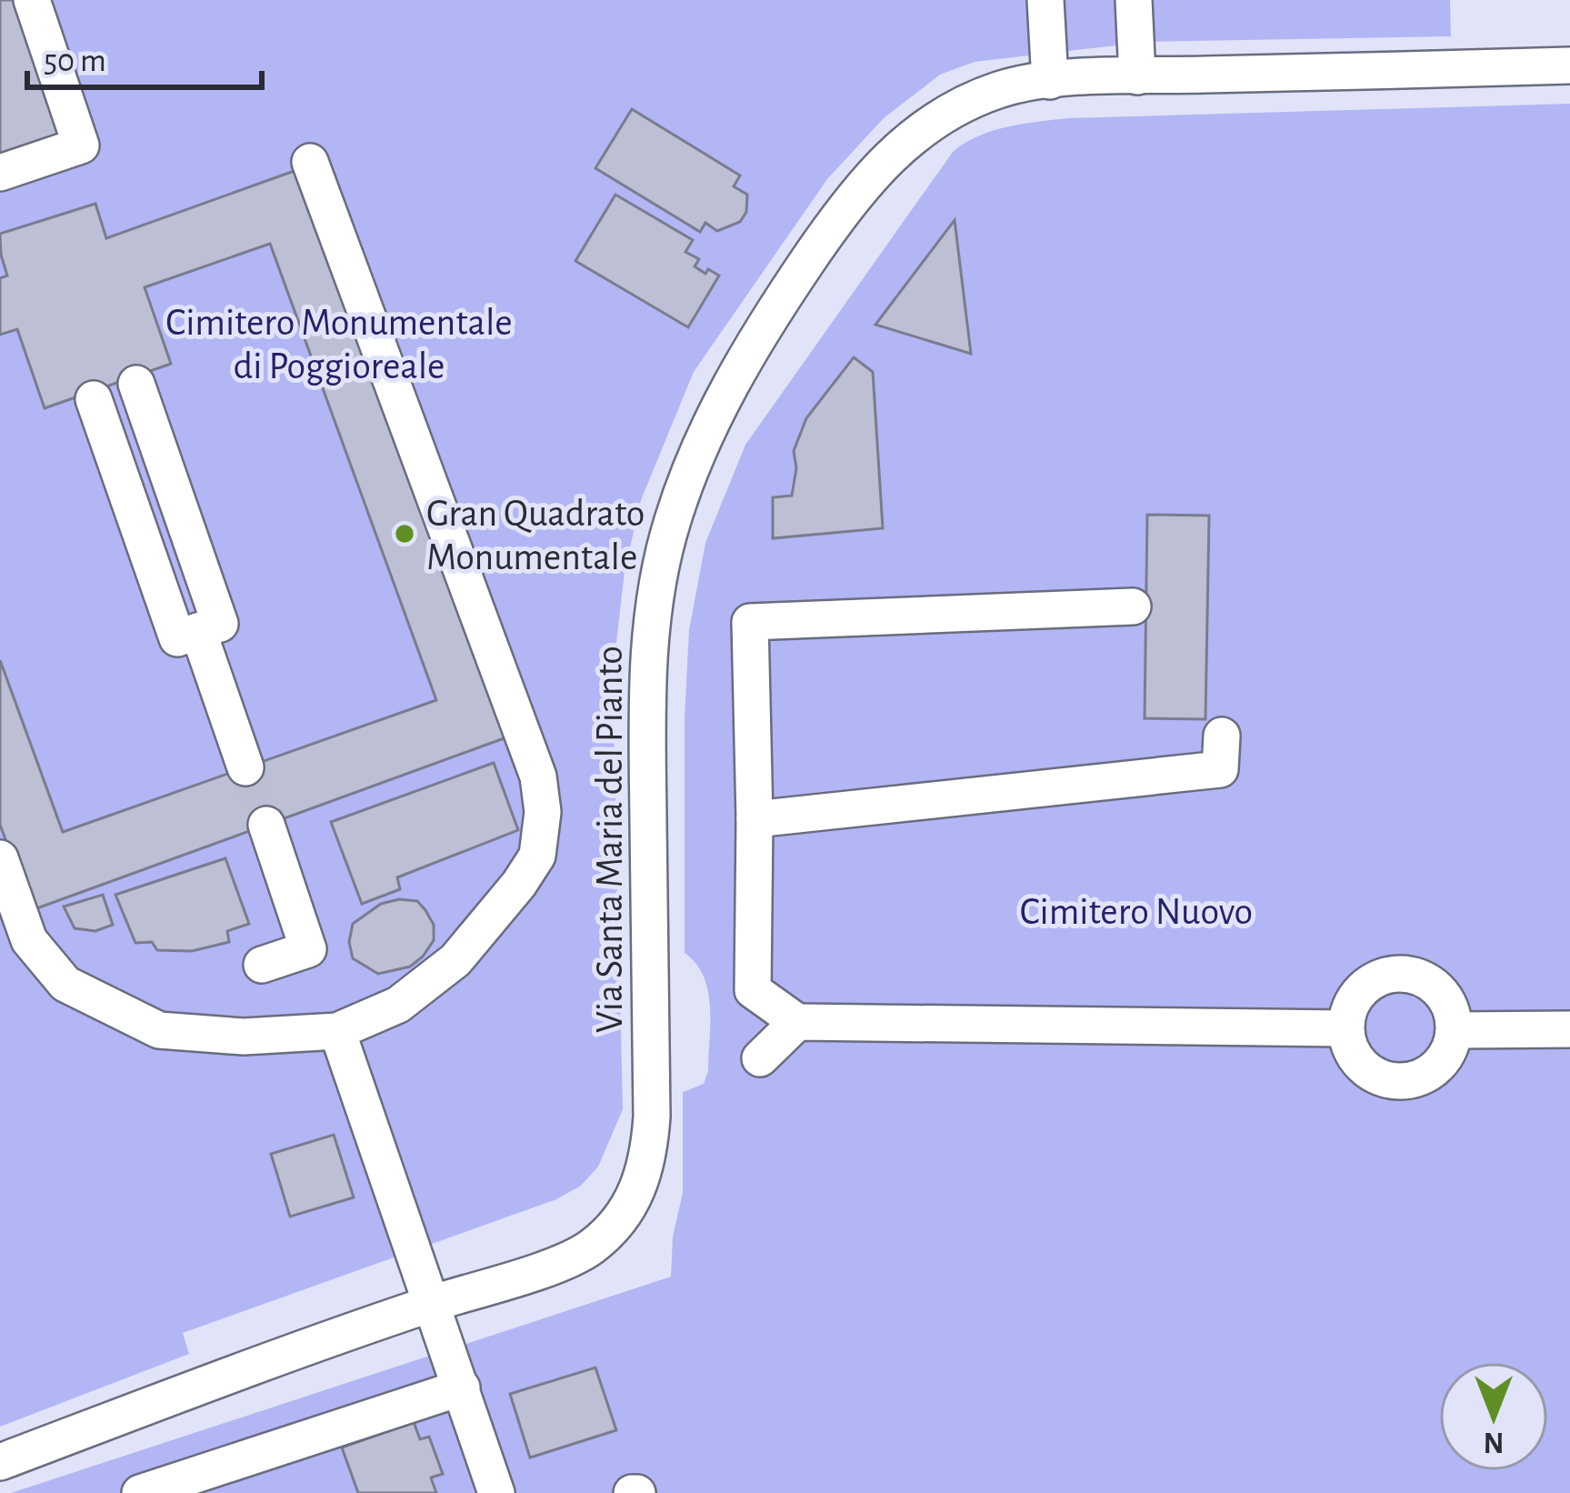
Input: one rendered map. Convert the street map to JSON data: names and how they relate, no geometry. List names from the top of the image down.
{
  "streets": {
    "street": ["Via Santa Maria del Pianto"]
  },
  "parks": ["Cimitero Monumentale di Poggioreale", "Cimitero Nuovo"],
  "places": ["Gran Quadrato Monumentale"],
  "scale_bar": "50 m",
  "north": "bottom"
}
